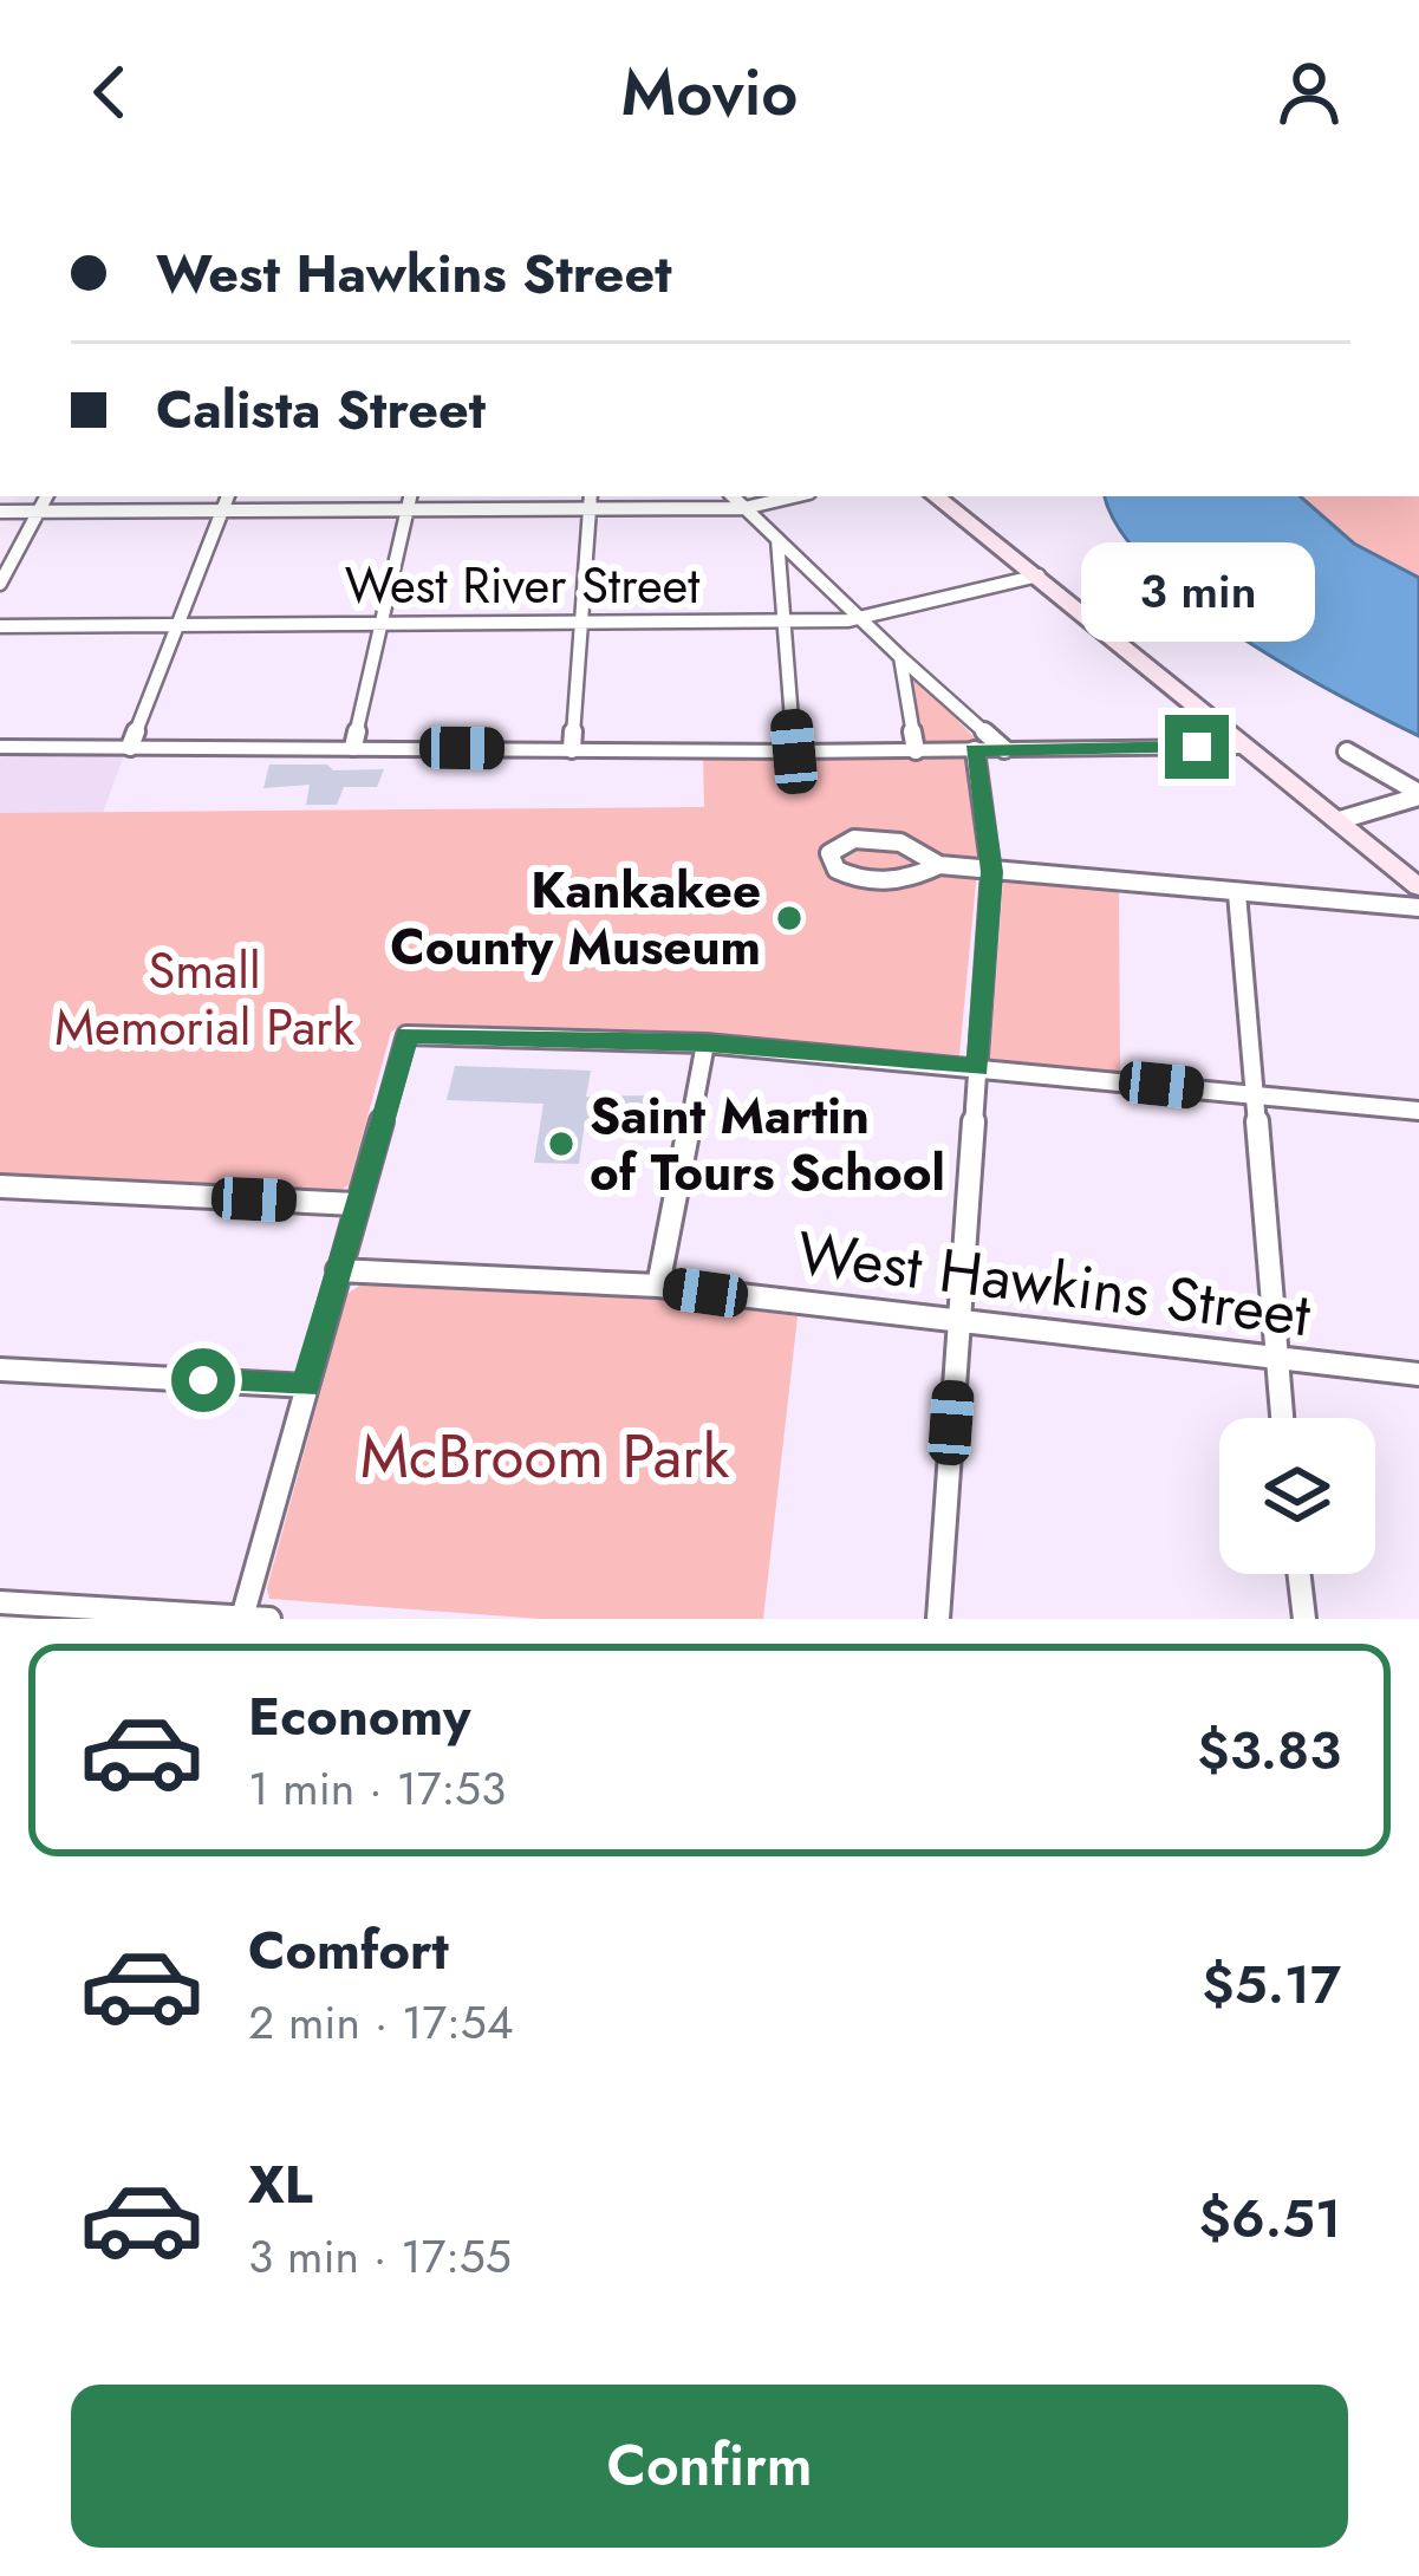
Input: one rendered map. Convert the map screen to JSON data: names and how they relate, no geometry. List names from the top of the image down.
{
  "streets": {
    "street": ["West River Street", "West Hawkins Street"]
  },
  "parks": ["Small Memorial Park", "McBroom Park"],
  "places": ["Kankakee County Museum", "Saint Martin of Tours School"],
  "page": {
    "header": "Movio",
    "banner": ["West Hawkins Street", "Calista Street"],
    "bubble": "3 min",
    "list": [
      {
        "name": "Economy",
        "note": "1 min · 17:53",
        "value": "$3.83"
      },
      {
        "name": "Comfort",
        "note": "2 min · 17:54",
        "value": "$5.17"
      },
      {
        "name": "XL",
        "note": "3 min · 17:55",
        "value": "$6.51"
      }
    ],
    "buttons": "Confirm"
  }
}
